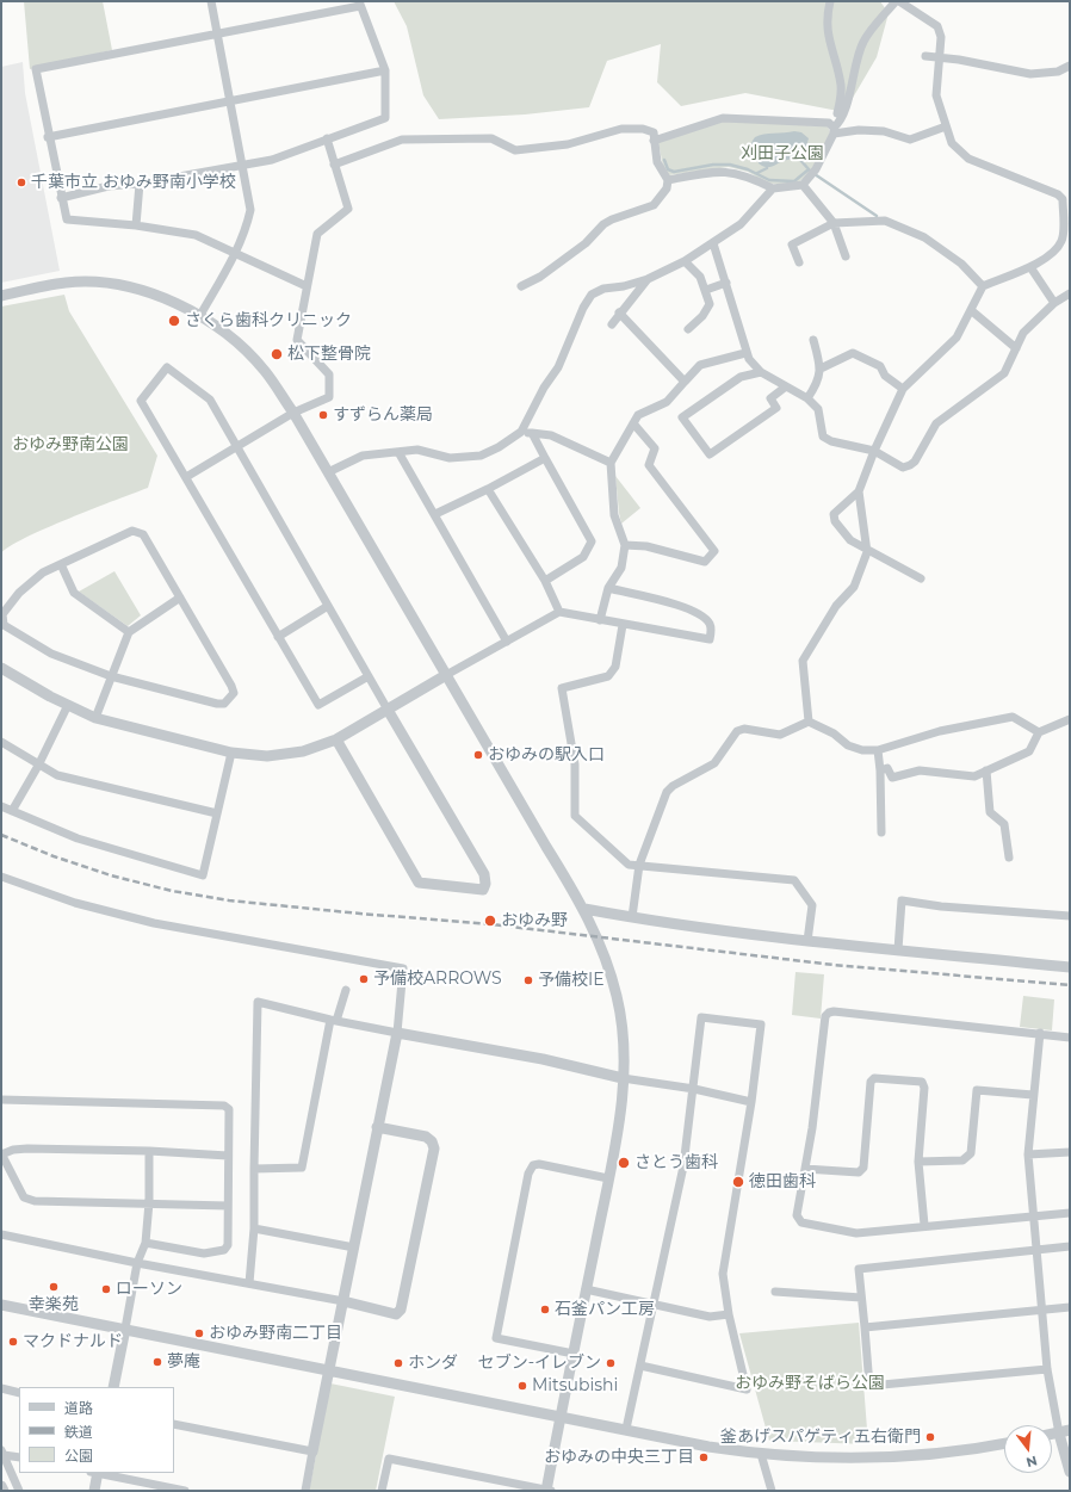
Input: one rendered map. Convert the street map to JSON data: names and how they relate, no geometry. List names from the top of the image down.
{
  "parks": ["刈田子公園", "おゆみ野南公園", "おゆみ野そばら公園"],
  "places": [
    "千葉市立 おゆみ野南小学校",
    "さくら歯科クリニック",
    "松下整骨院",
    "すずらん薬局",
    "おゆみの駅入口",
    "おゆみ野",
    "予備校ARROWS",
    "予備校IE",
    "さとう歯科",
    "徳田歯科",
    "幸楽苑",
    "ローソン",
    "石釜パン工房",
    "おゆみ野南二丁目",
    "マクドナルド",
    "夢庵",
    "ホンダ",
    "セブン-イレブン",
    "Mitsubishi",
    "釜あげスパゲティ五右衛門",
    "おゆみの中央三丁目"
  ],
  "legend": ["道路", "鉄道", "公園"],
  "north": "bottom"
}
